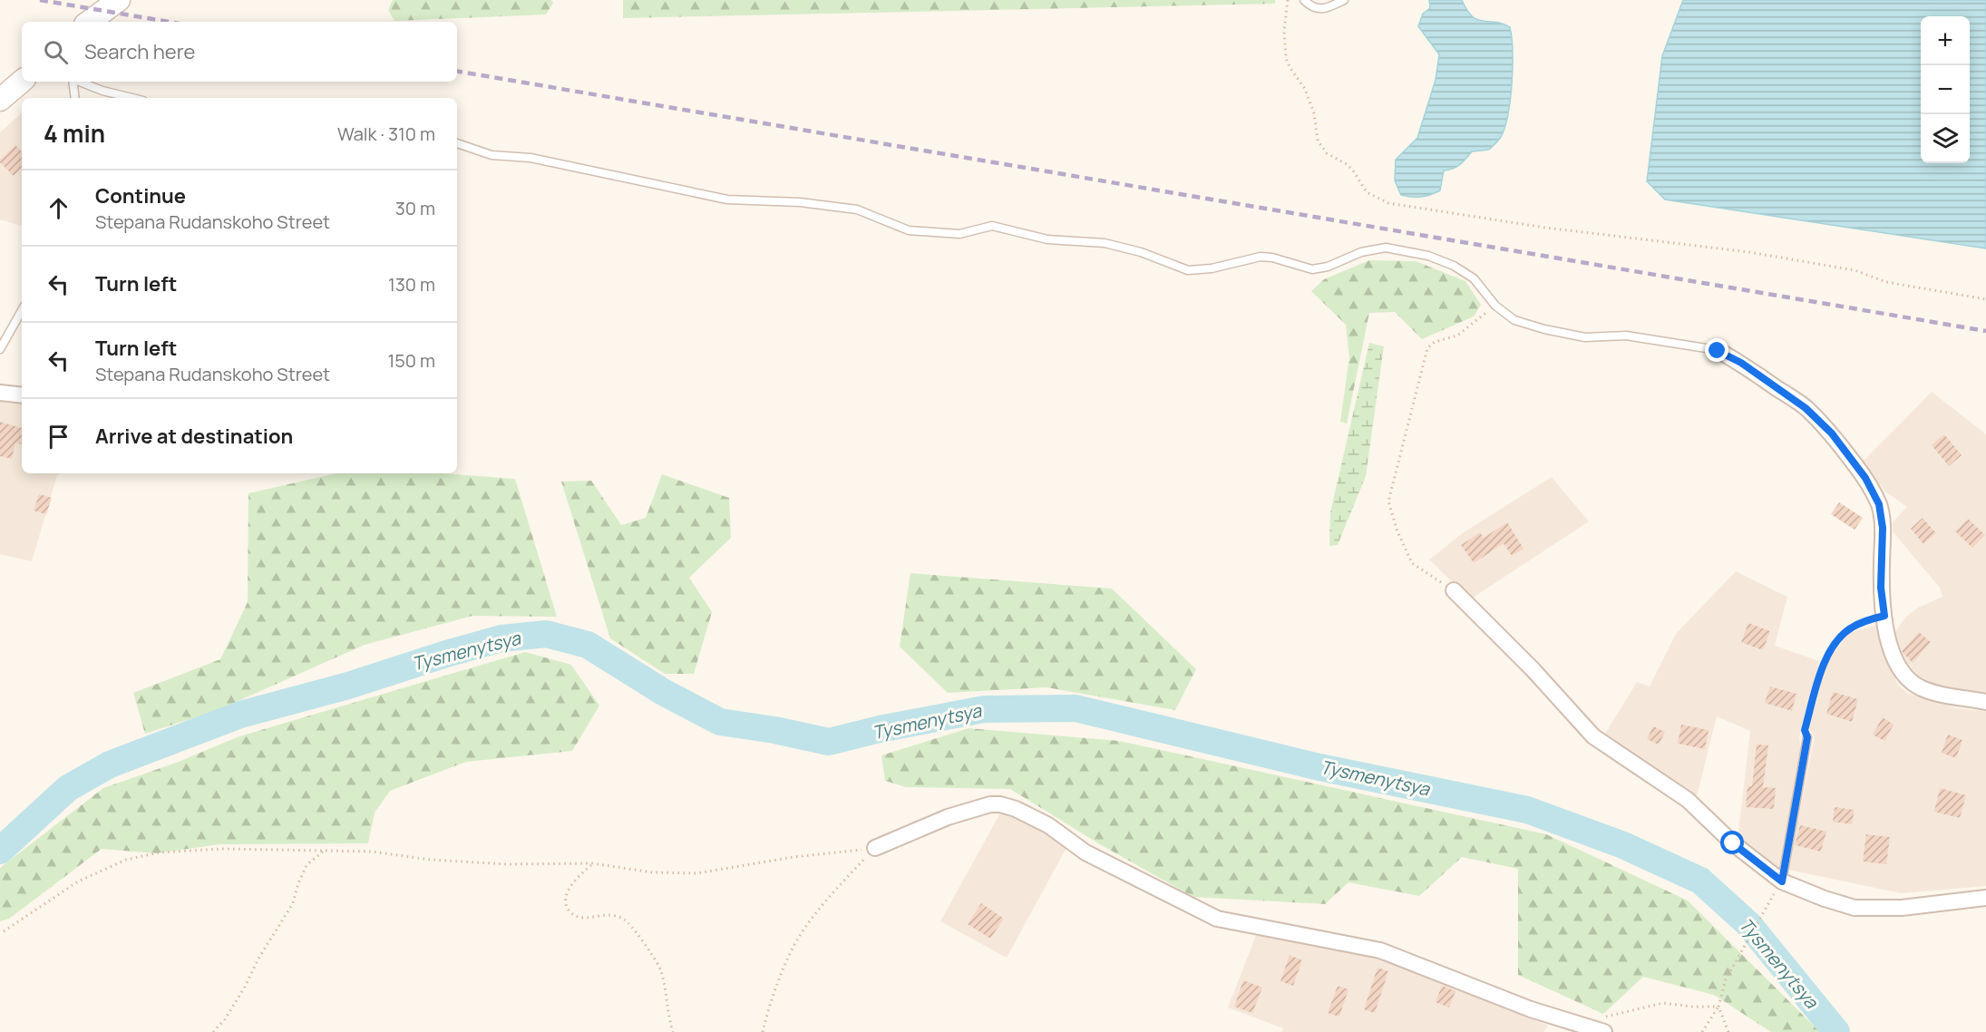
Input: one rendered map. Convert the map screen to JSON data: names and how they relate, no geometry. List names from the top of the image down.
{
  "water": ["Tysmenytsya"],
  "page": {
    "map_buttons": ["+", "−"],
    "search": "Search here",
    "heading": ["4 min", "Walk · 310 m"],
    "list": [
      ["Continue", "Stepana Rudanskoho Street", "30 m"],
      ["Turn left", "130 m"],
      ["Turn left", "Stepana Rudanskoho Street", "150 m"],
      "Arrive at destination"
    ]
  }
}
